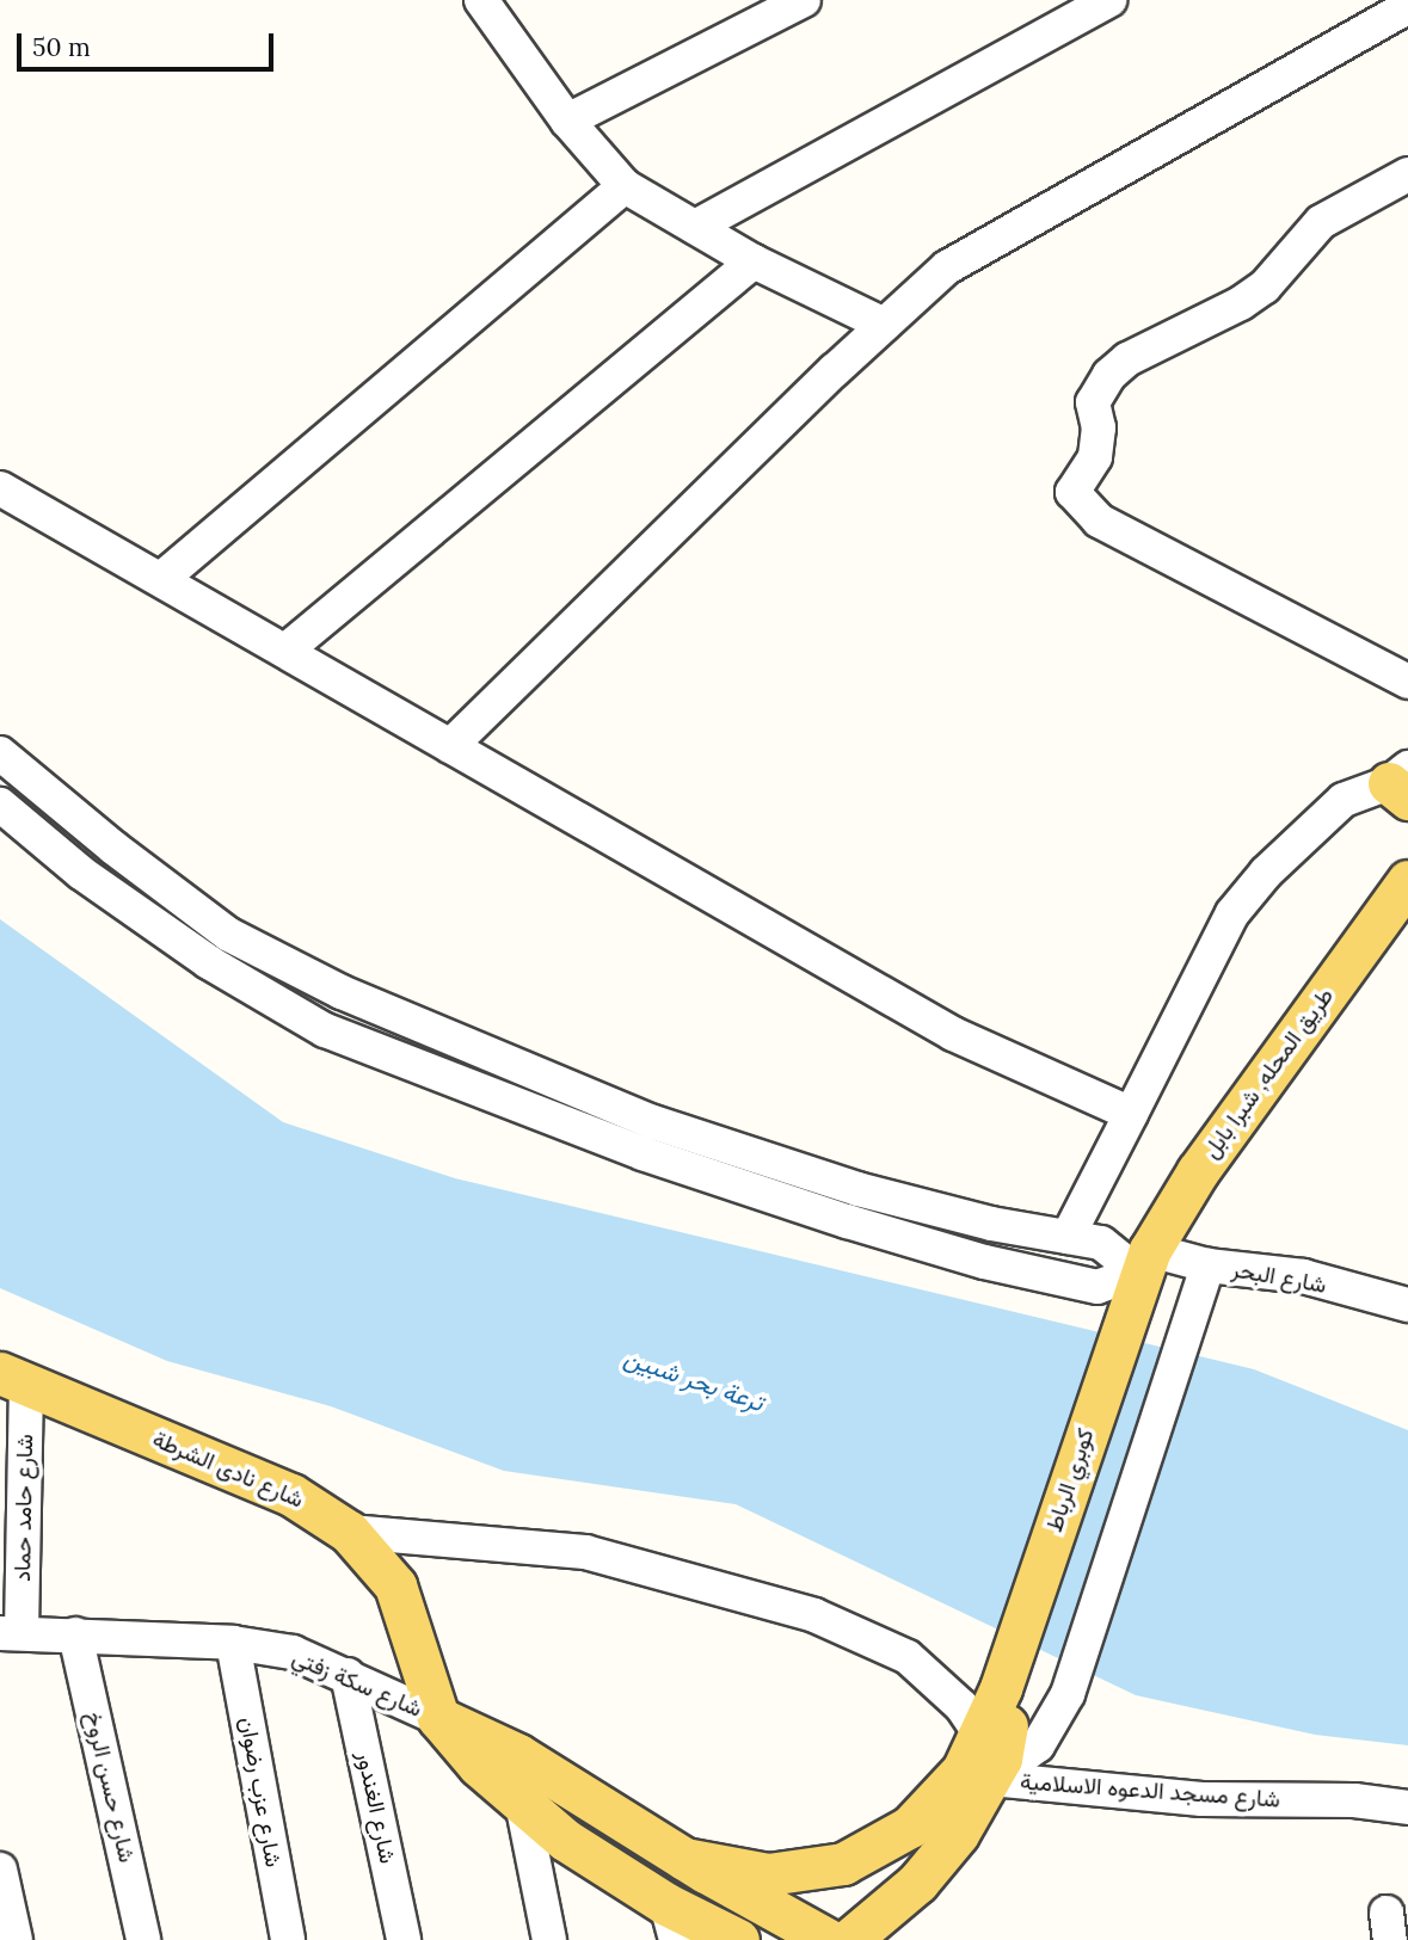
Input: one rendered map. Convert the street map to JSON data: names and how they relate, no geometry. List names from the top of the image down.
{
  "streets": {
    "main road": [
      "طريق المحله, شبرا بابل",
      "شارع نادى الشرطة",
      "كوبري الرباط",
      "شارع سكة زفتي"
    ],
    "street": [
      "شارع البحر",
      "شارع حامد حماد",
      "شارع حسن الروخ",
      "شارع مسجد الدعوه الاسلامية",
      "شارع عزب رضوان",
      "شارع الغندور"
    ]
  },
  "crossings": [
    ["طريق المحله, شبرا بابل", "شارع البحر"],
    ["طريق المحله, شبرا بابل", "كوبري الرباط"],
    ["شارع البحر", "كوبري الرباط"],
    ["شارع نادى الشرطة", "شارع حامد حماد"],
    ["شارع نادى الشرطة", "شارع سكة زفتي"],
    ["شارع حامد حماد", "شارع سكة زفتي"],
    ["شارع سكة زفتي", "شارع حسن الروخ"],
    ["شارع سكة زفتي", "شارع عزب رضوان"],
    ["شارع سكة زفتي", "شارع الغندور"]
  ],
  "water": ["ترعة بحر شبين"],
  "scale_bar": "50 m"
}
